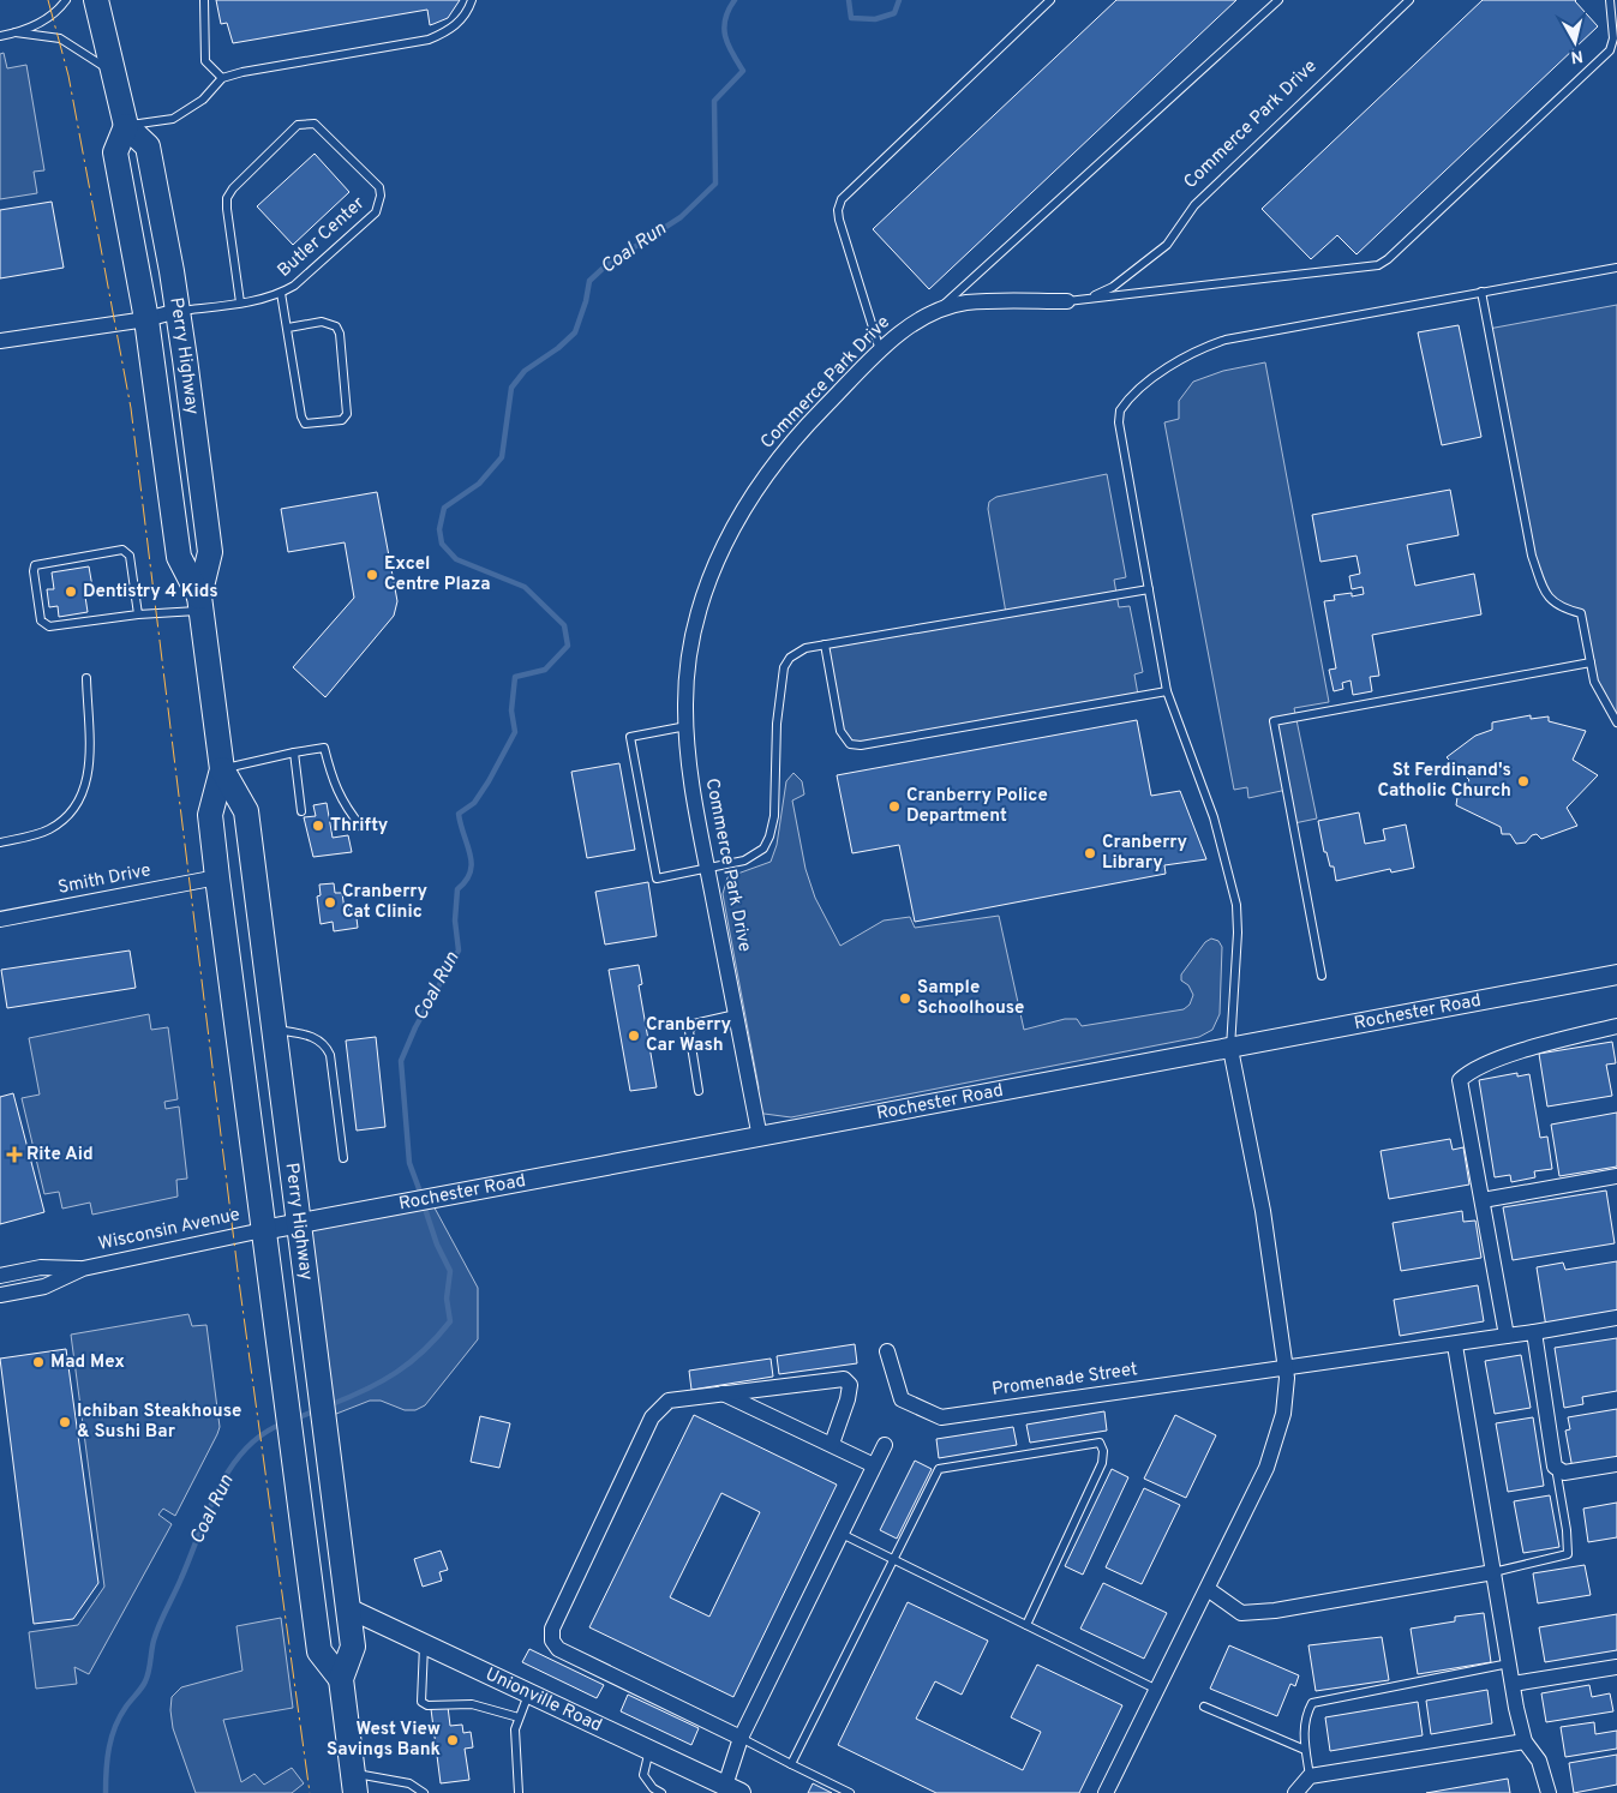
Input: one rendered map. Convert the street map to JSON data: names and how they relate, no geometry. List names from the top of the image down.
{
  "streets": {
    "main road": ["Perry Highway"],
    "street": [
      "Commerce Park Drive",
      "Smith Drive",
      "Rochester Road",
      "Wisconsin Avenue",
      "Promenade Street",
      "Unionville Road"
    ],
    "lane": ["Butler Center"]
  },
  "crossings": [
    ["Commerce Park Drive", "Rochester Road"],
    ["Butler Center", "Perry Highway"],
    ["Perry Highway", "Smith Drive"],
    ["Perry Highway", "Rochester Road"],
    ["Perry Highway", "Wisconsin Avenue"],
    ["Perry Highway", "Unionville Road"],
    ["Rochester Road", "Wisconsin Avenue"]
  ],
  "water": ["Coal Run"],
  "places": {
    "other": [
      "Excel Centre Plaza",
      "Dentistry 4 Kids",
      "St Ferdinand's Catholic Church",
      "Cranberry Police Department",
      "Thrifty",
      "Cranberry Library",
      "Cranberry Cat Clinic",
      "Sample Schoolhouse",
      "Cranberry Car Wash",
      "Mad Mex",
      "Ichiban Steakhouse & Sushi Bar",
      "West View Savings Bank"
    ],
    "health": ["Rite Aid"]
  },
  "north": "bottom"
}
